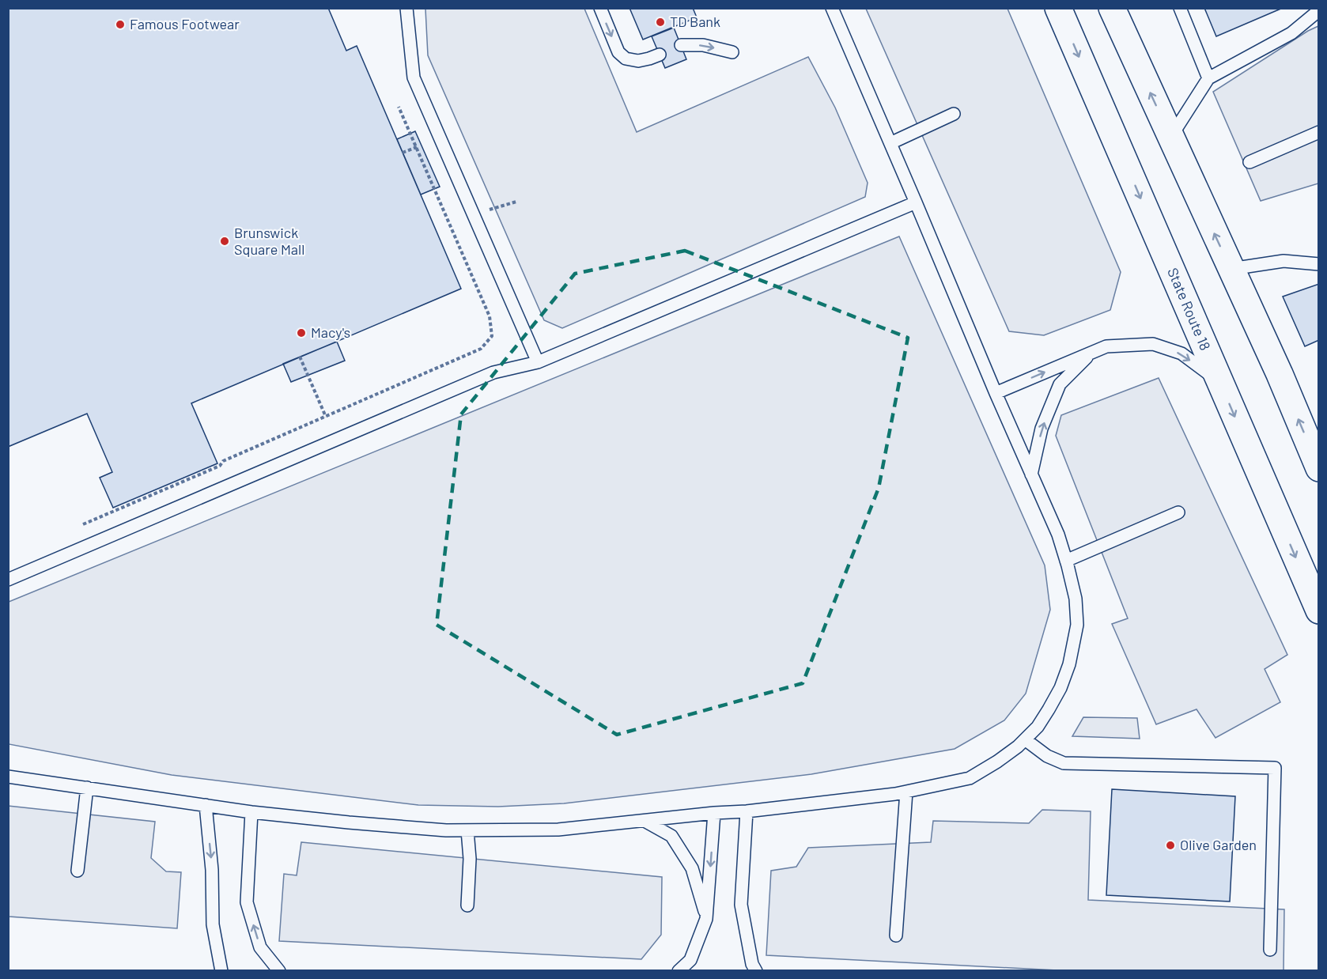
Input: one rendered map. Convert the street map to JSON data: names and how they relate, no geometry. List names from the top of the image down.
{
  "streets": {
    "highway": ["State Route 18"]
  },
  "places": [
    "TD Bank",
    "Famous Footwear",
    "Brunswick Square Mall",
    "Macy's",
    "Olive Garden"
  ]
}
